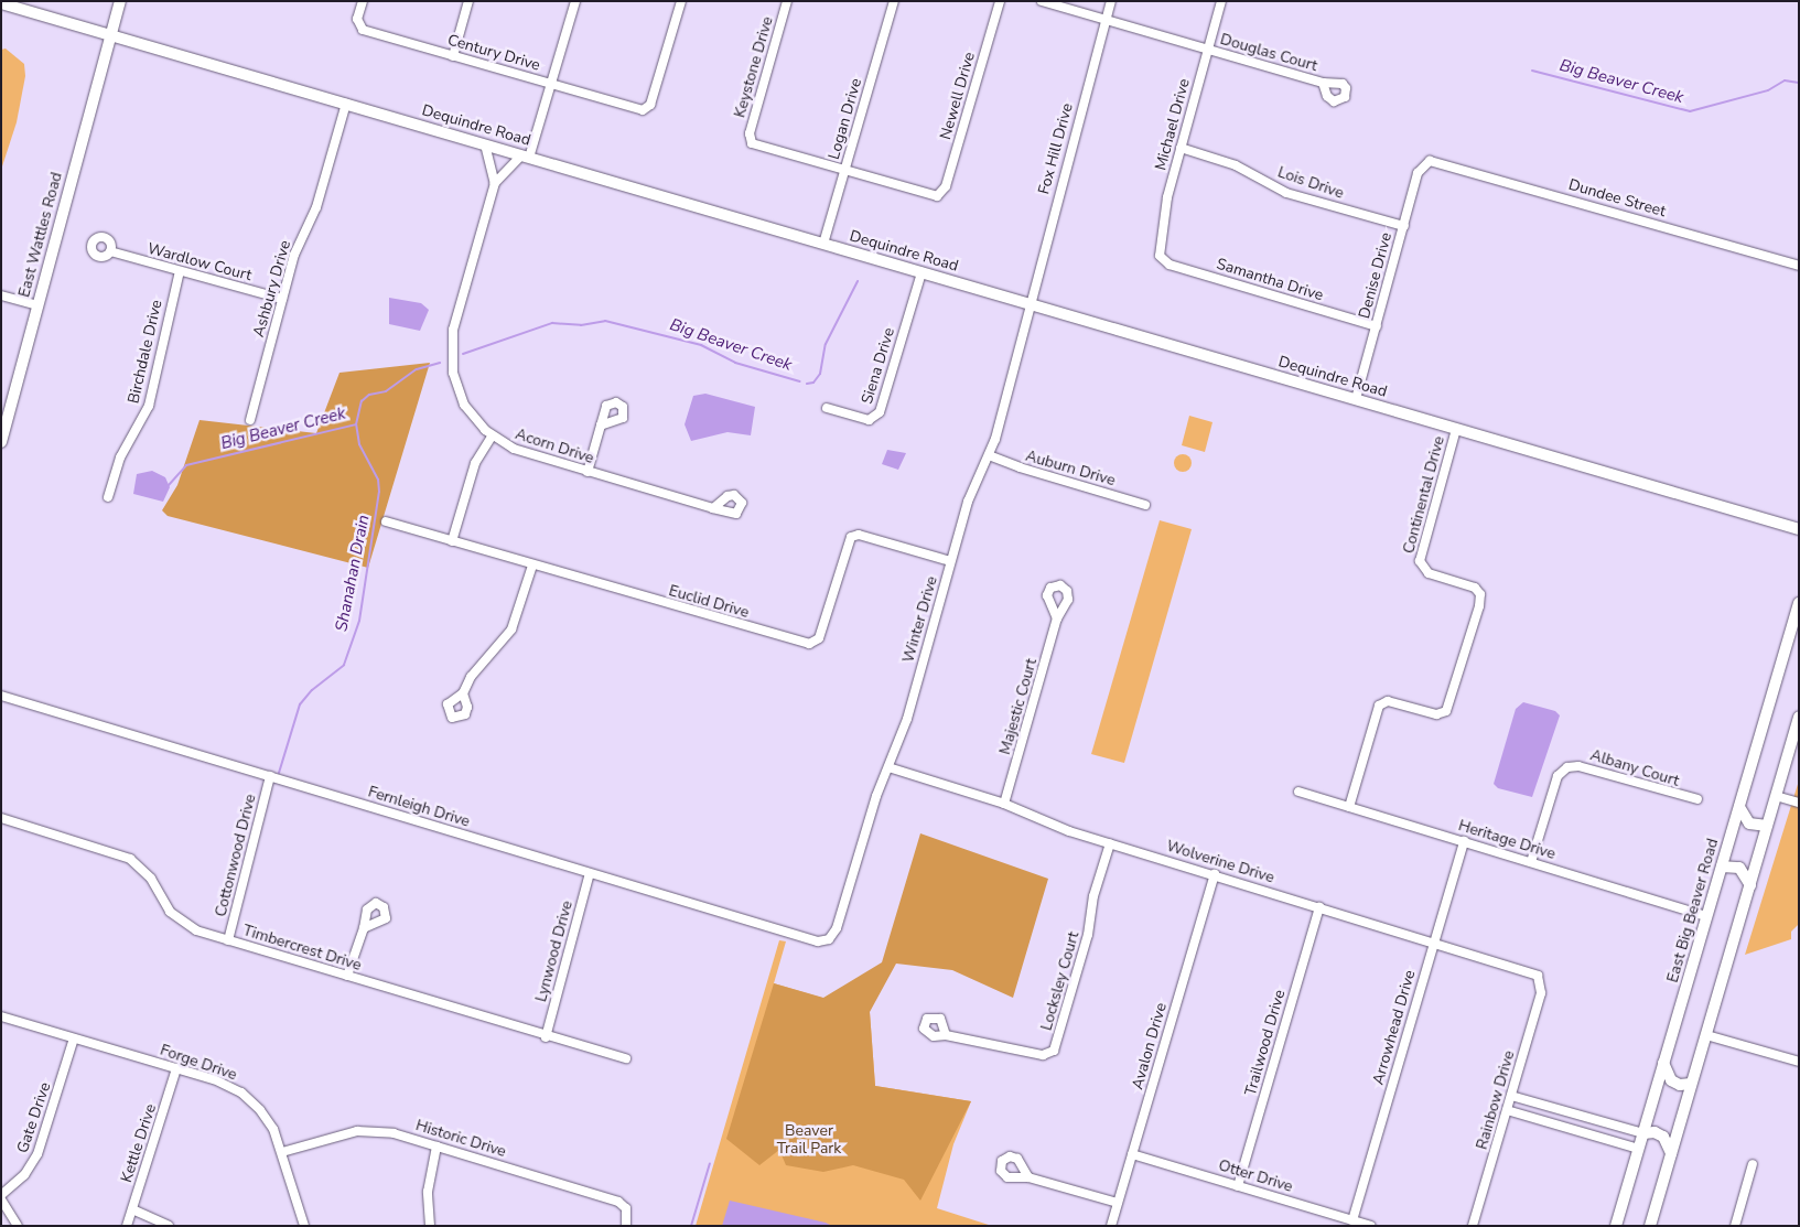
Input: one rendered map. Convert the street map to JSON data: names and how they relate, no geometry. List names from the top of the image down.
{
  "streets": {
    "main road": ["Dequindre Road", "East Wattles Road", "East Big Beaver Road"],
    "street": [
      "Century Drive",
      "Douglas Court",
      "Keystone Drive",
      "Newell Drive",
      "Logan Drive",
      "Michael Drive",
      "Fox Hill Drive",
      "Lois Drive",
      "Dundee Street",
      "Wardlow Court",
      "Denise Drive",
      "Samantha Drive",
      "Ashbury Drive",
      "Birchdale Drive",
      "Siena Drive",
      "Acorn Drive",
      "Auburn Drive",
      "Continental Drive",
      "Euclid Drive",
      "Winter Drive",
      "Majestic Court",
      "Albany Court",
      "Fernleigh Drive",
      "Heritage Drive",
      "Cottonwood Drive",
      "Wolverine Drive",
      "Timbercrest Drive",
      "Lynwood Drive",
      "Locksley Court",
      "Arrowhead Drive",
      "Trailwood Drive",
      "Avalon Drive",
      "Forge Drive",
      "Rainbow Drive",
      "Gate Drive",
      "Historic Drive",
      "Kettle Drive",
      "Otter Drive"
    ]
  },
  "crossings": [
    ["Douglas Court", "Michael Drive"],
    ["Douglas Court", "Fox Hill Drive"],
    ["Keystone Drive", "Newell Drive"],
    ["Keystone Drive", "Logan Drive"],
    ["Newell Drive", "Logan Drive"],
    ["Logan Drive", "Dequindre Road"],
    ["Michael Drive", "Lois Drive"],
    ["Michael Drive", "Samantha Drive"],
    ["Dequindre Road", "Fox Hill Drive"],
    ["Dequindre Road", "East Wattles Road"],
    ["Dequindre Road", "Denise Drive"],
    ["Dequindre Road", "Ashbury Drive"],
    ["Dequindre Road", "Siena Drive"],
    ["Dequindre Road", "Acorn Drive"],
    ["Dequindre Road", "Continental Drive"],
    ["Dequindre Road", "Winter Drive"],
    ["Fox Hill Drive", "Winter Drive"],
    ["Lois Drive", "Denise Drive"],
    ["Dundee Street", "Denise Drive"],
    ["Wardlow Court", "Ashbury Drive"],
    ["Wardlow Court", "Birchdale Drive"],
    ["Denise Drive", "Samantha Drive"],
    ["Auburn Drive", "Winter Drive"],
    ["Continental Drive", "Heritage Drive"],
    ["Euclid Drive", "Winter Drive"],
    ["Winter Drive", "Fernleigh Drive"],
    ["Winter Drive", "Wolverine Drive"],
    ["Majestic Court", "Wolverine Drive"],
    ["Albany Court", "Heritage Drive"],
    ["Fernleigh Drive", "Cottonwood Drive"],
    ["Fernleigh Drive", "Lynwood Drive"],
    ["Heritage Drive", "East Big Beaver Road"],
    ["Heritage Drive", "Arrowhead Drive"],
    ["Cottonwood Drive", "Timbercrest Drive"],
    ["Wolverine Drive", "Locksley Court"],
    ["Wolverine Drive", "Arrowhead Drive"],
    ["Wolverine Drive", "Trailwood Drive"],
    ["Wolverine Drive", "Avalon Drive"],
    ["Wolverine Drive", "Rainbow Drive"],
    ["Timbercrest Drive", "Lynwood Drive"],
    ["Arrowhead Drive", "Otter Drive"],
    ["Trailwood Drive", "Otter Drive"],
    ["Avalon Drive", "Otter Drive"],
    ["Forge Drive", "Gate Drive"],
    ["Forge Drive", "Historic Drive"],
    ["Forge Drive", "Kettle Drive"]
  ],
  "water": ["Big Beaver Creek", "Shanahan Drain"],
  "parks": ["Beaver Trail Park"]
}
